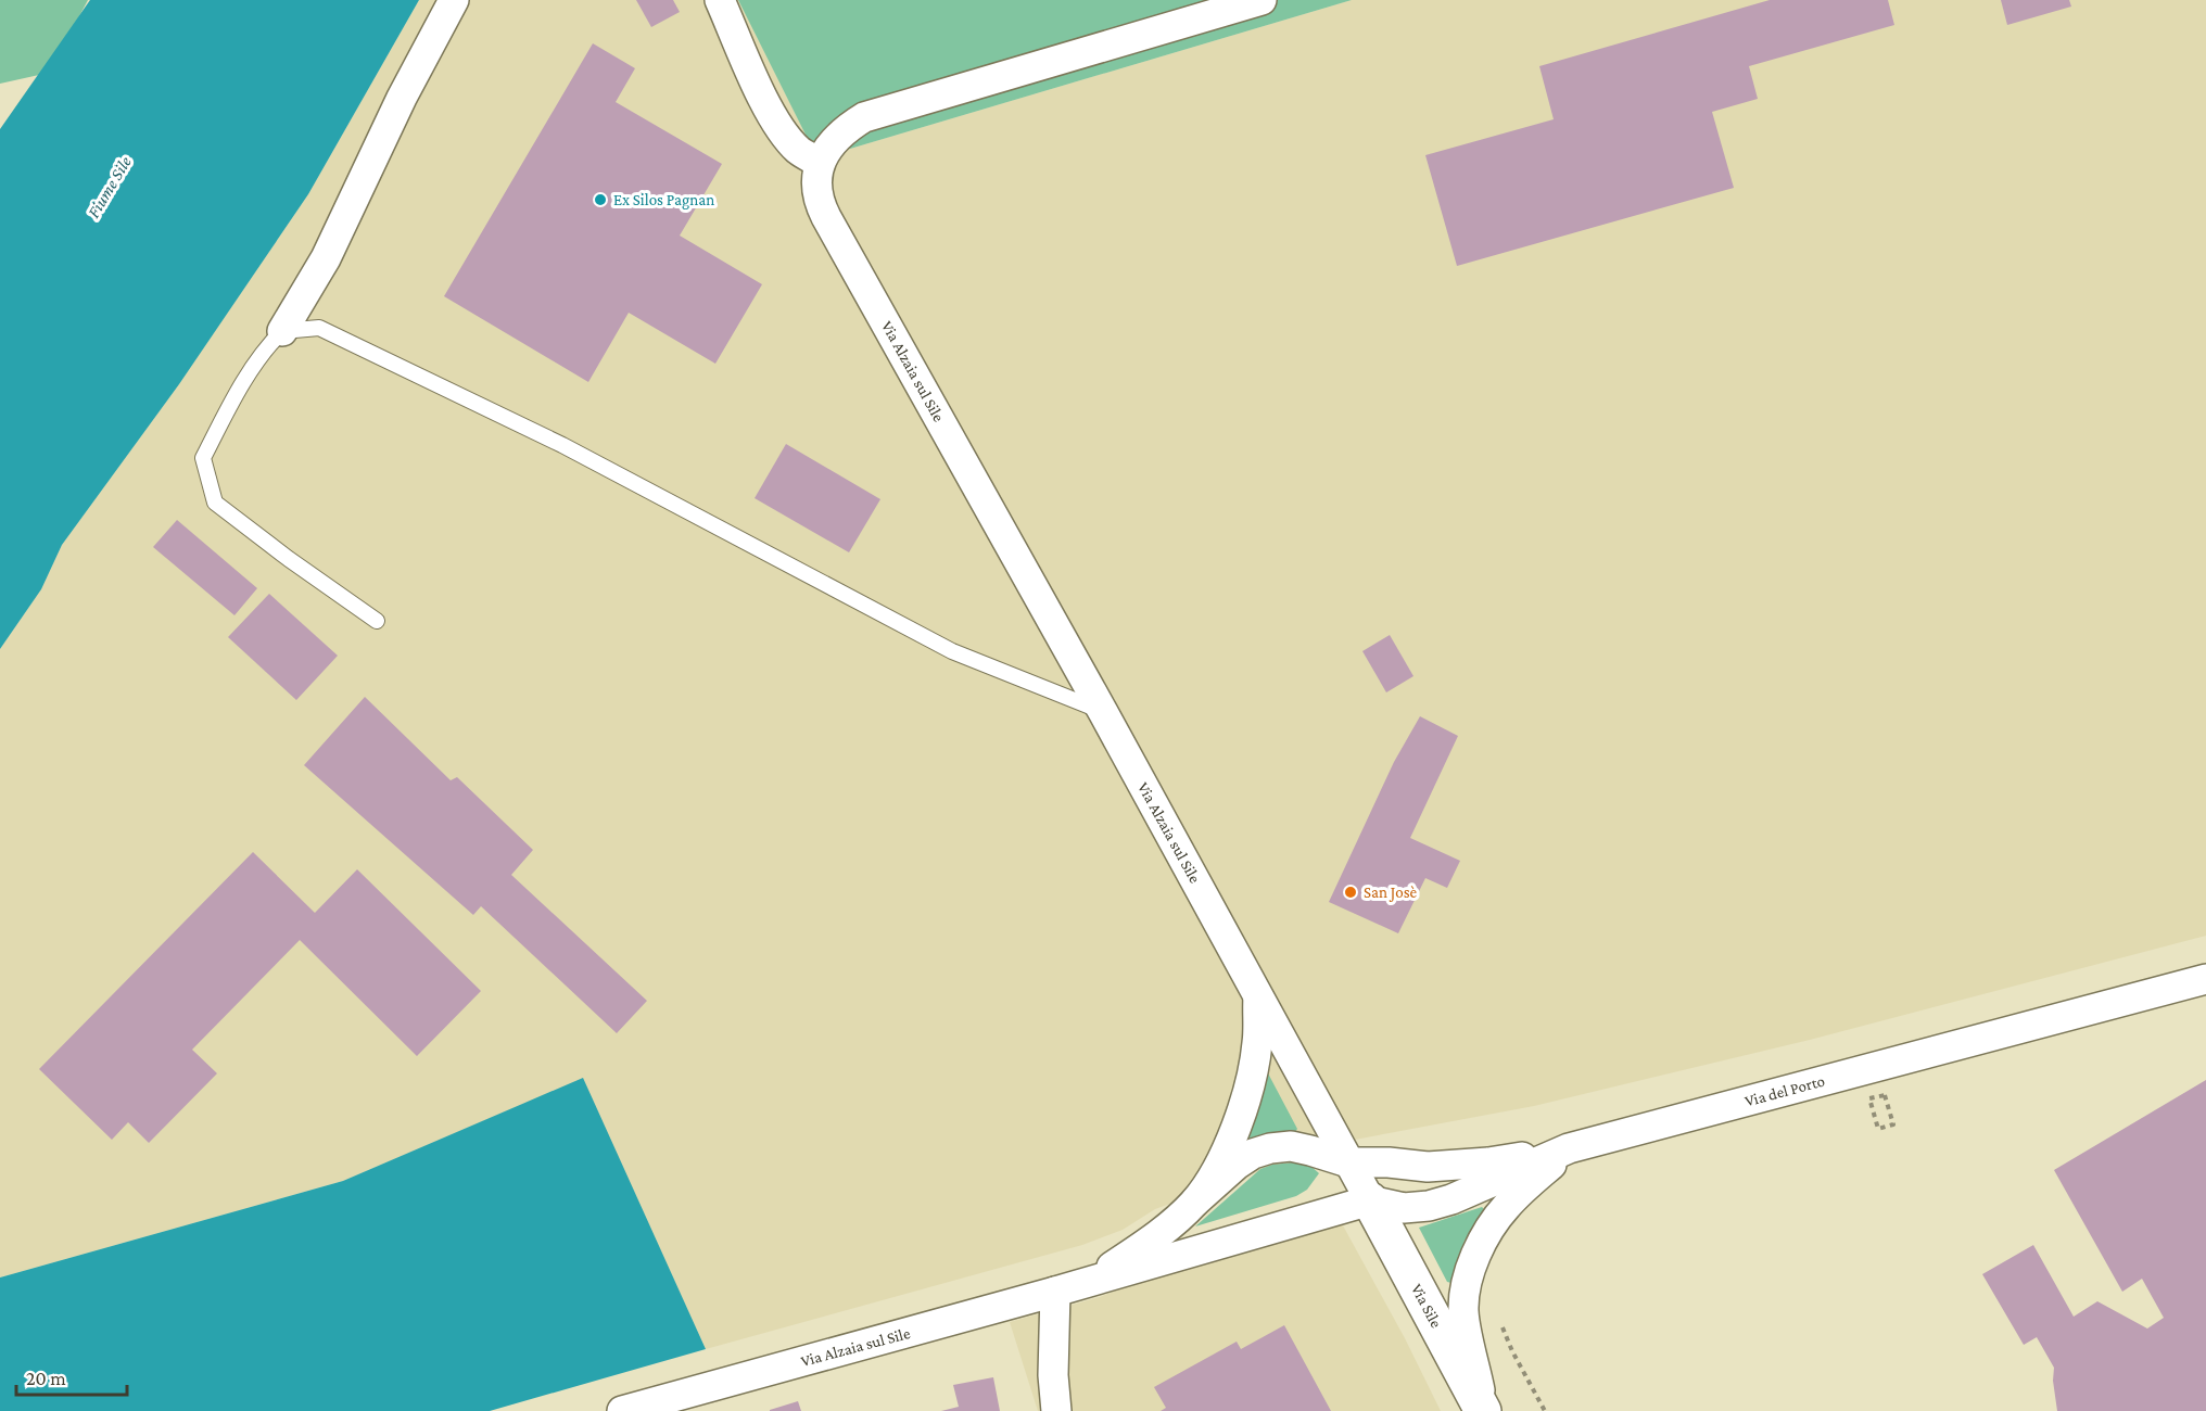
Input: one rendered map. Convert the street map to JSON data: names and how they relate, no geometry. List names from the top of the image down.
{
  "streets": {
    "street": ["Via Alzaia sul Sile", "Via del Porto", "Via Sile"]
  },
  "crossings": [
    ["Via Alzaia sul Sile", "Via del Porto"],
    ["Via Alzaia sul Sile", "Via Sile"],
    ["Via del Porto", "Via Sile"]
  ],
  "water": ["Fiume Sile"],
  "places": ["Ex Silos Pagnan", "San Josè"],
  "scale_bar": "20 m"
}
